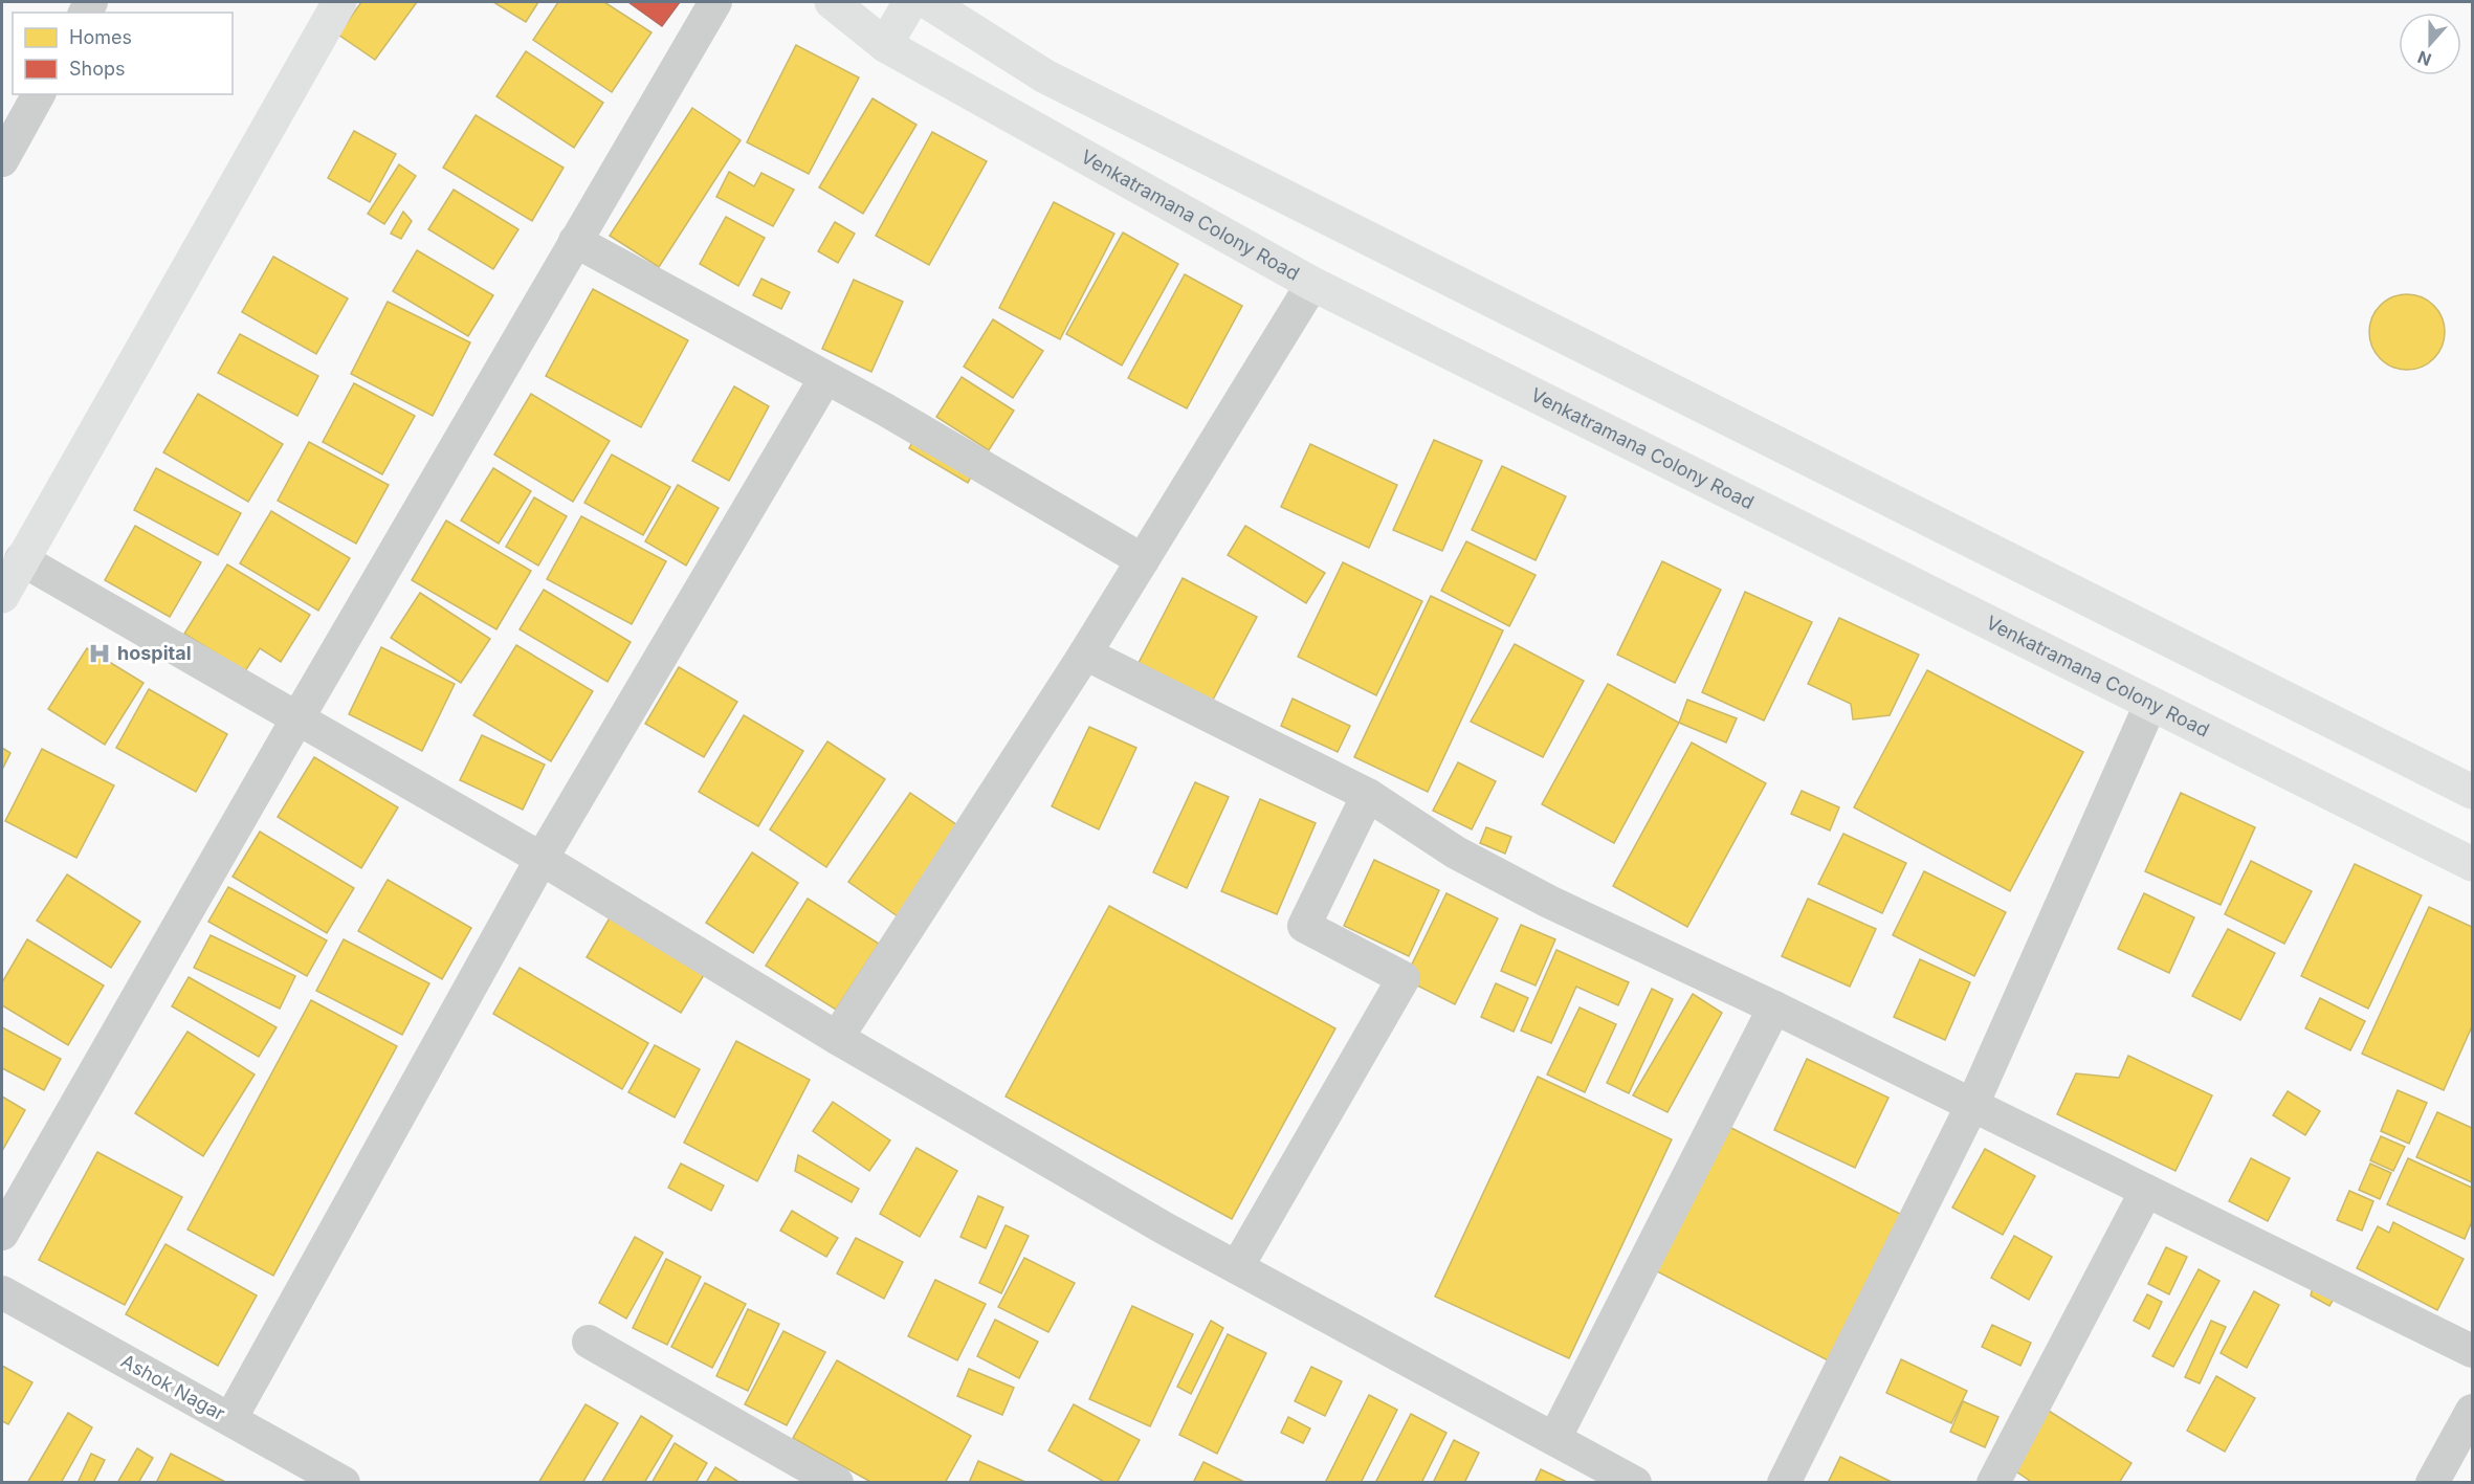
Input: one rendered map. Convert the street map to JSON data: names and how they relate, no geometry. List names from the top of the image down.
{
  "streets": {
    "main road": ["Venkatramana Colony Road"],
    "street": ["Ashok Nagar"]
  },
  "places": {
    "hospital": ["hospital"]
  },
  "legend": ["Homes", "Shops"],
  "north": "bottom"
}
